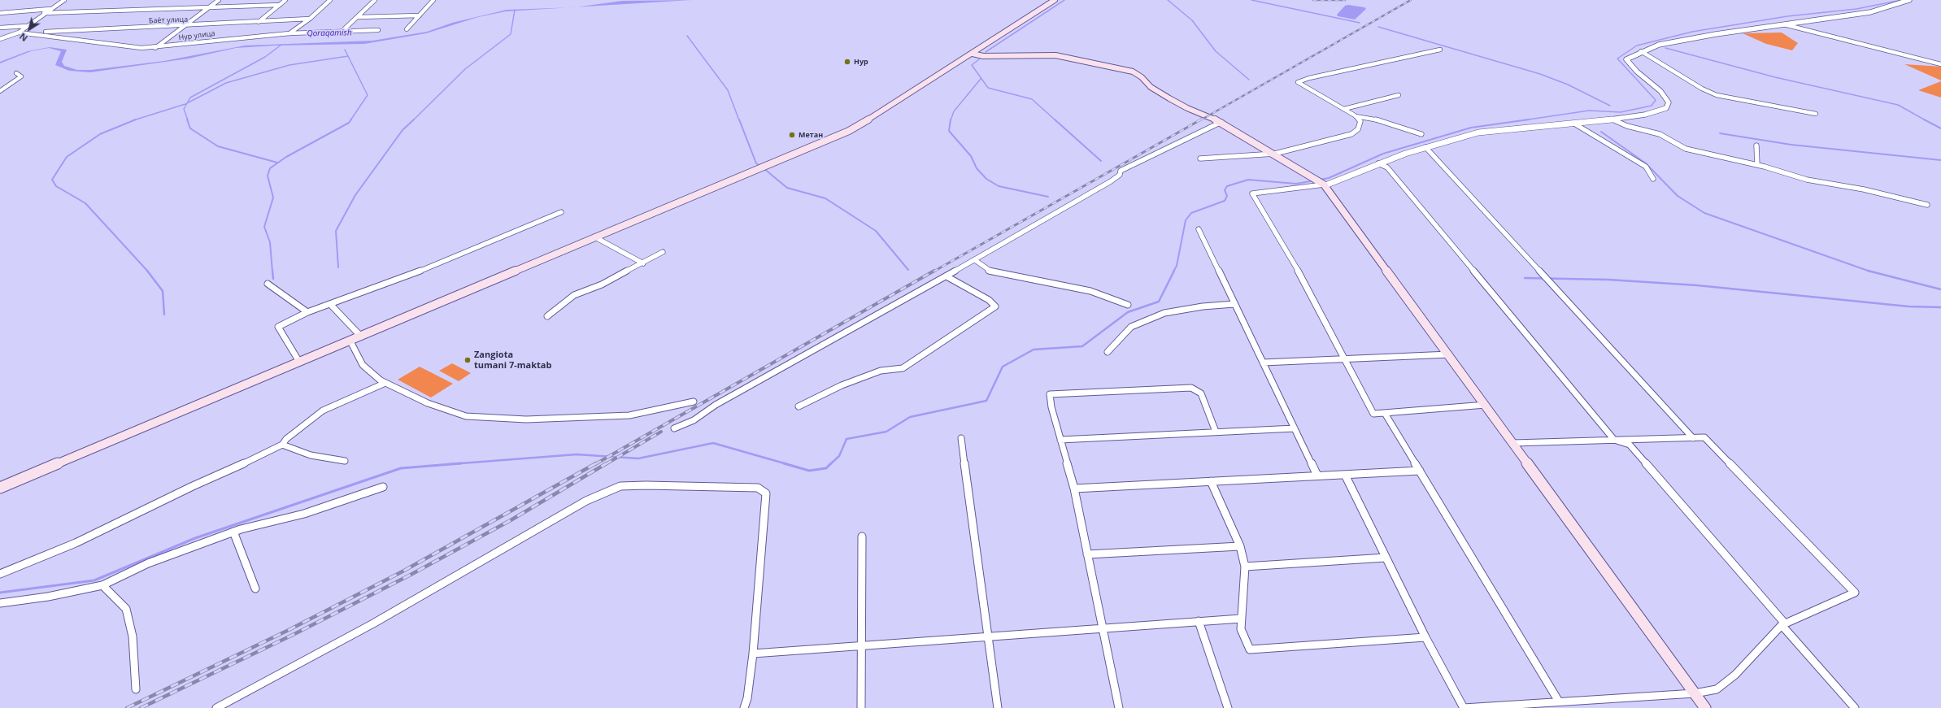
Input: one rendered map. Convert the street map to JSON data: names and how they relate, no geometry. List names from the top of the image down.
{
  "streets": {
    "street": ["Баёт улица", "Нур улица"]
  },
  "crossings": [
    ["Баёт улица", "Нур улица"]
  ],
  "water": ["Qoraqamish"],
  "places": ["Нур", "Метан", "Zangiota tumani 7-maktab"],
  "north": "bottom left"
}
